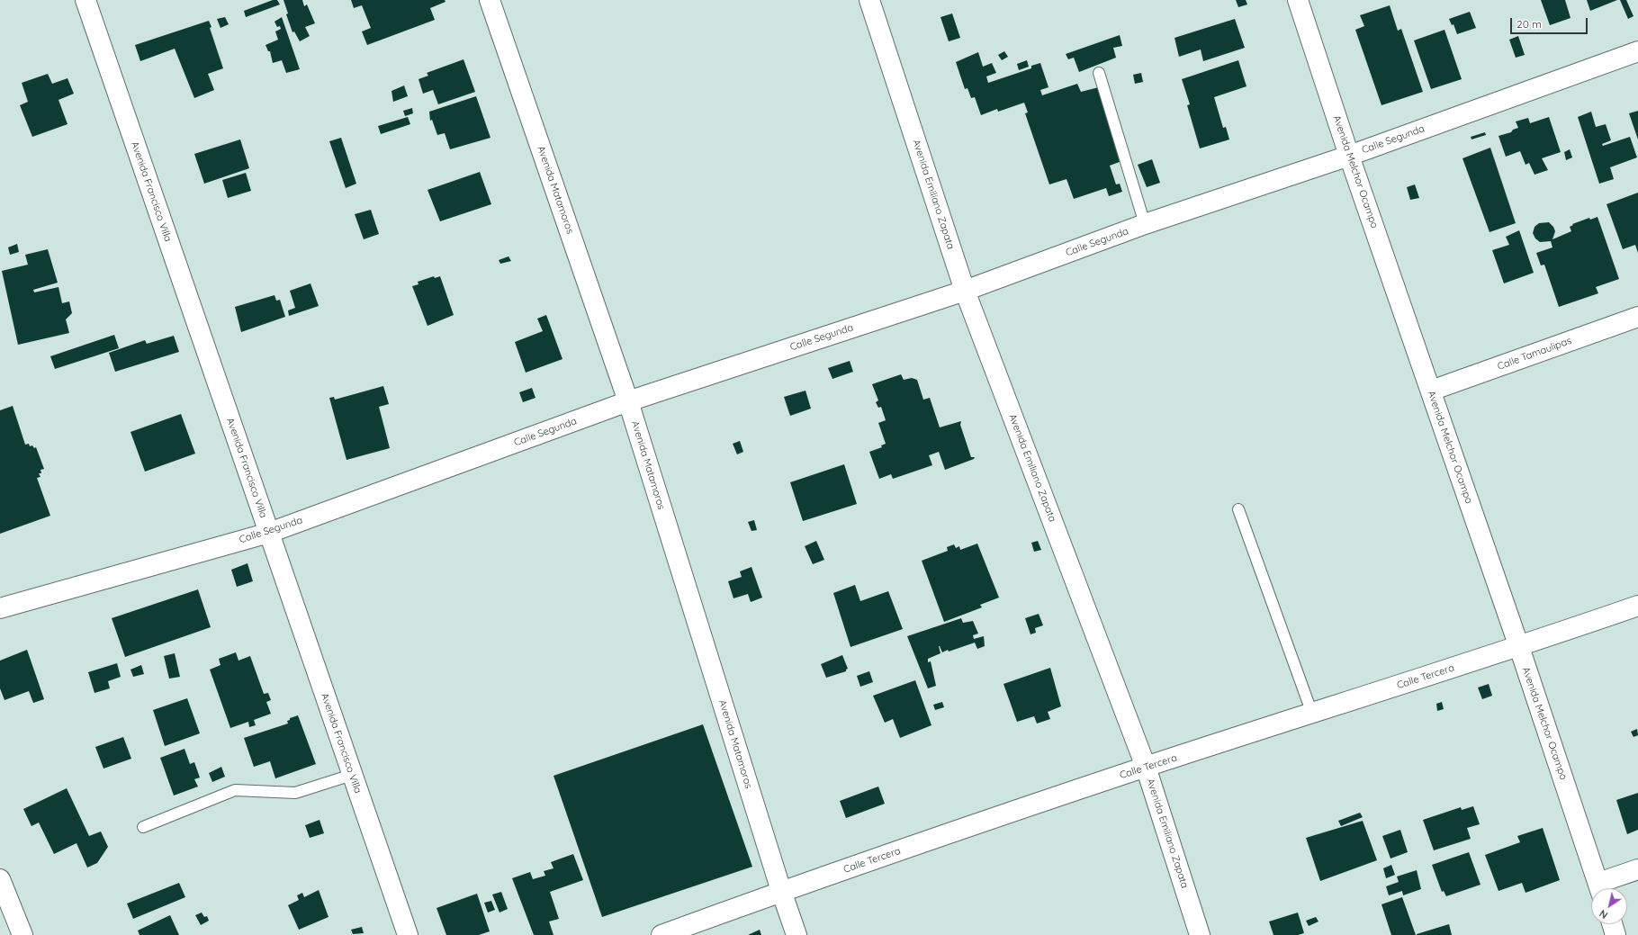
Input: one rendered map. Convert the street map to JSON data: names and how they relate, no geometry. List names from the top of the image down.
{
  "streets": {
    "street": [
      "Calle Segunda",
      "Avenida Melchor Ocampo",
      "Avenida Matamoros",
      "Avenida Francisco Villa",
      "Avenida Emiliano Zapata",
      "Calle Tamaulipas",
      "Calle Tercera"
    ]
  },
  "crossings": [
    ["Calle Segunda", "Avenida Melchor Ocampo"],
    ["Calle Segunda", "Avenida Matamoros"],
    ["Calle Segunda", "Avenida Francisco Villa"],
    ["Calle Segunda", "Avenida Emiliano Zapata"],
    ["Avenida Melchor Ocampo", "Calle Tamaulipas"],
    ["Avenida Melchor Ocampo", "Calle Tercera"],
    ["Avenida Matamoros", "Calle Tercera"],
    ["Avenida Emiliano Zapata", "Calle Tercera"]
  ],
  "scale_bar": "20 m",
  "north": "bottom left"
}
